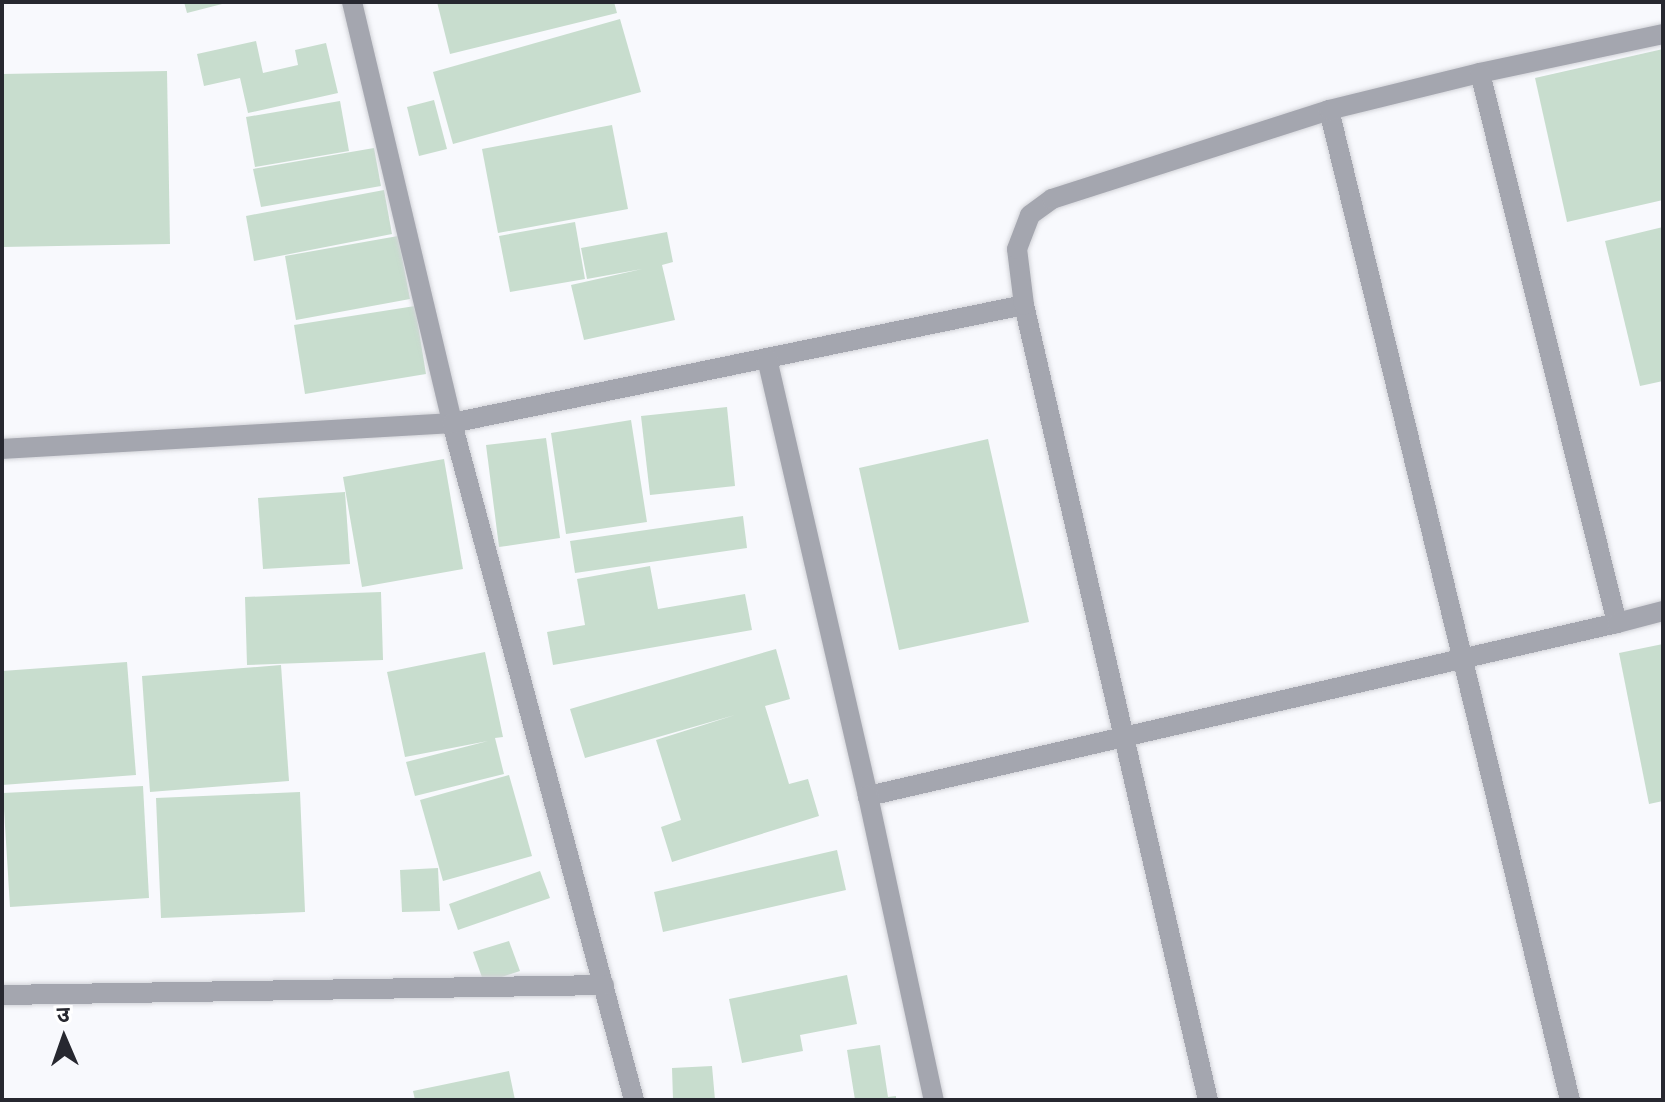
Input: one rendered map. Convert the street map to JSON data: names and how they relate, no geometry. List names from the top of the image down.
{
  "north": "top"
}
